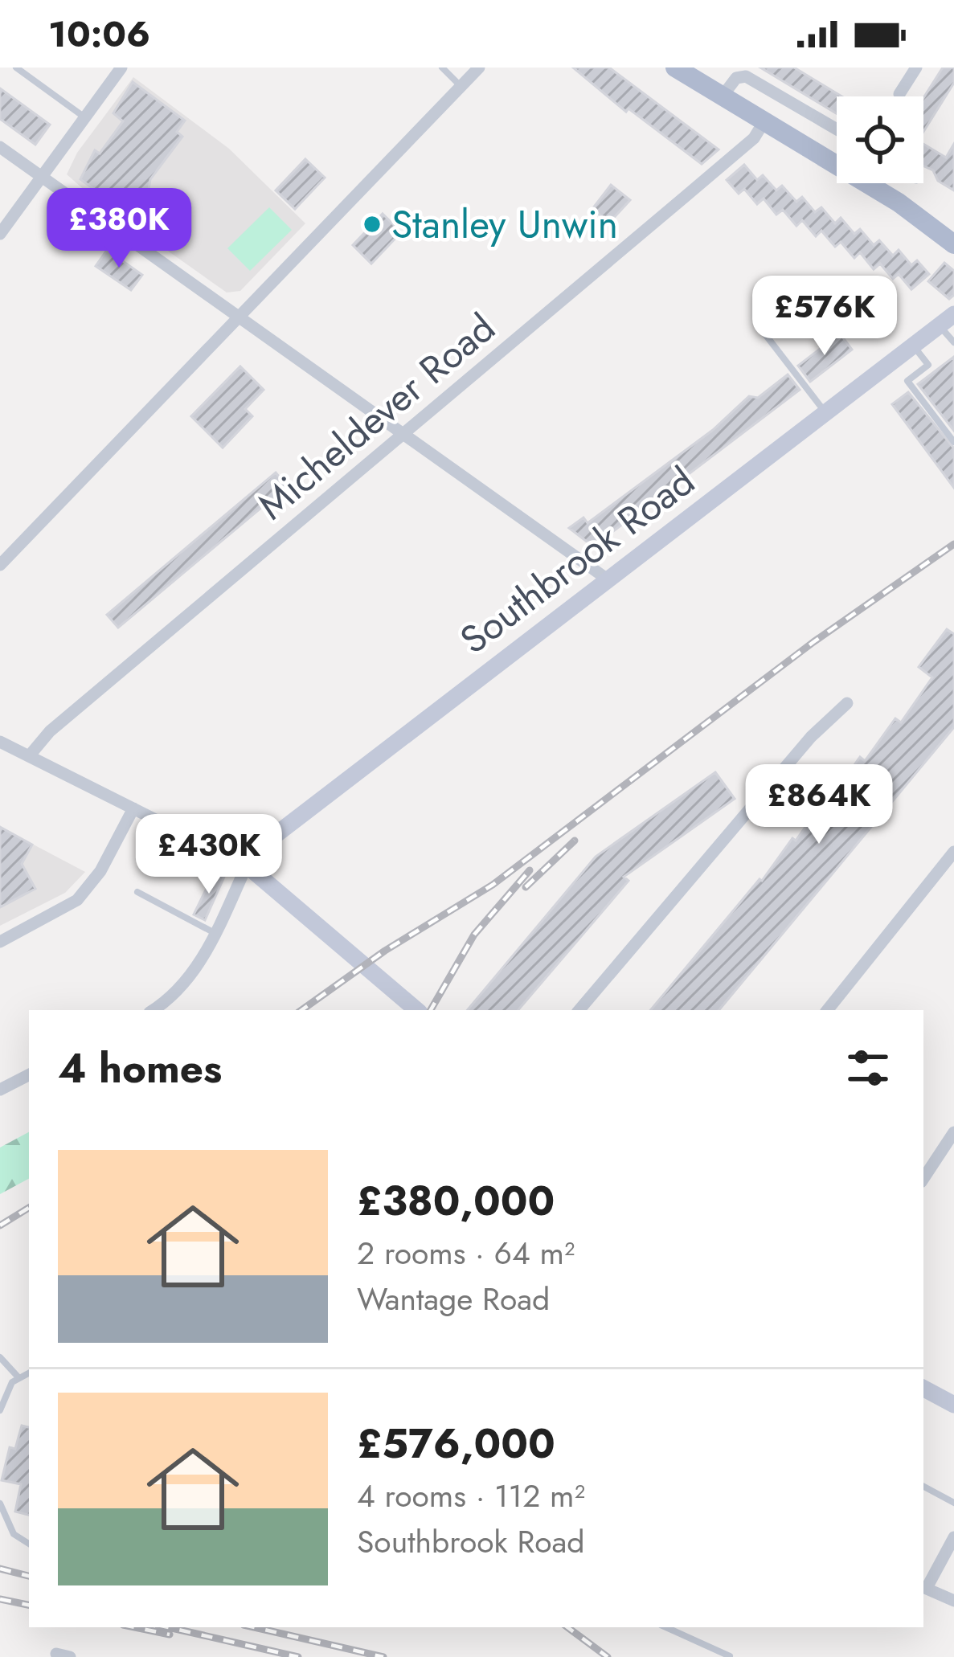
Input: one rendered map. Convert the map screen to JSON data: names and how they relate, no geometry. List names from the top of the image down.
{
  "streets": {
    "street": ["Micheldever Road", "Southbrook Road"]
  },
  "places": ["Stanley Unwin"],
  "page": {
    "status": "10:06",
    "price": [
      "£380K",
      "£576K",
      "£864K",
      "£430K"
    ],
    "heading": "4 homes",
    "list": [
      {
        "name": "£380,000",
        "note": "2 rooms · 64 m² · Wantage Road"
      },
      {
        "name": "£576,000",
        "note": "4 rooms · 112 m² · Southbrook Road"
      }
    ]
  }
}
